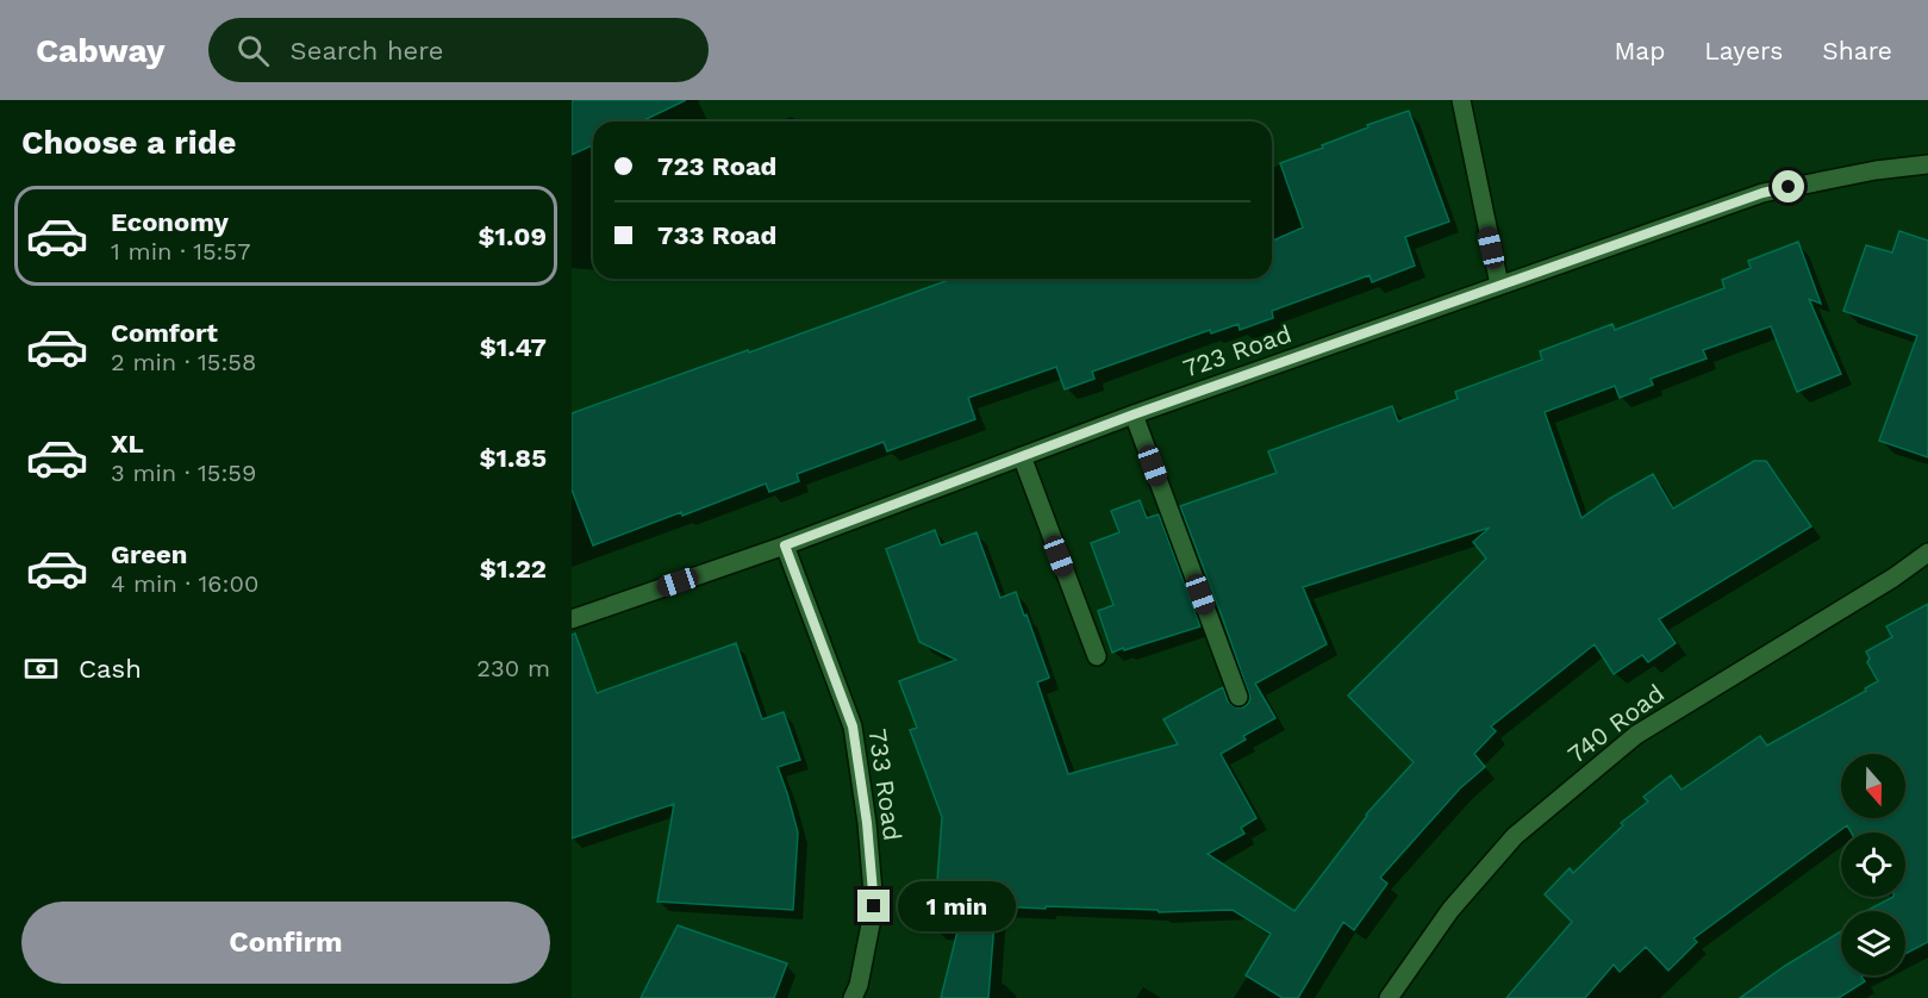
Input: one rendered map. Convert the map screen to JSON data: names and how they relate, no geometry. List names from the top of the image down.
{
  "streets": {
    "street": ["723 Road", "740 Road", "733 Road"]
  },
  "crossings": [
    ["723 Road", "733 Road"]
  ],
  "north": "bottom",
  "page": {
    "header": "Cabway",
    "search": "Search here",
    "nav": ["Map", "Layers", "Share"],
    "heading": "Choose a ride",
    "banner": ["723 Road", "733 Road"],
    "list": [
      {
        "name": "Economy",
        "note": "1 min · 15:57",
        "value": "$1.09"
      },
      {
        "name": "Comfort",
        "note": "2 min · 15:58",
        "value": "$1.47"
      },
      {
        "name": "XL",
        "note": "3 min · 15:59",
        "value": "$1.85"
      },
      {
        "name": "Green",
        "note": "4 min · 16:00",
        "value": "$1.22"
      }
    ],
    "pay": ["Cash", "230 m"],
    "bubble": "1 min",
    "buttons": "Confirm"
  }
}
